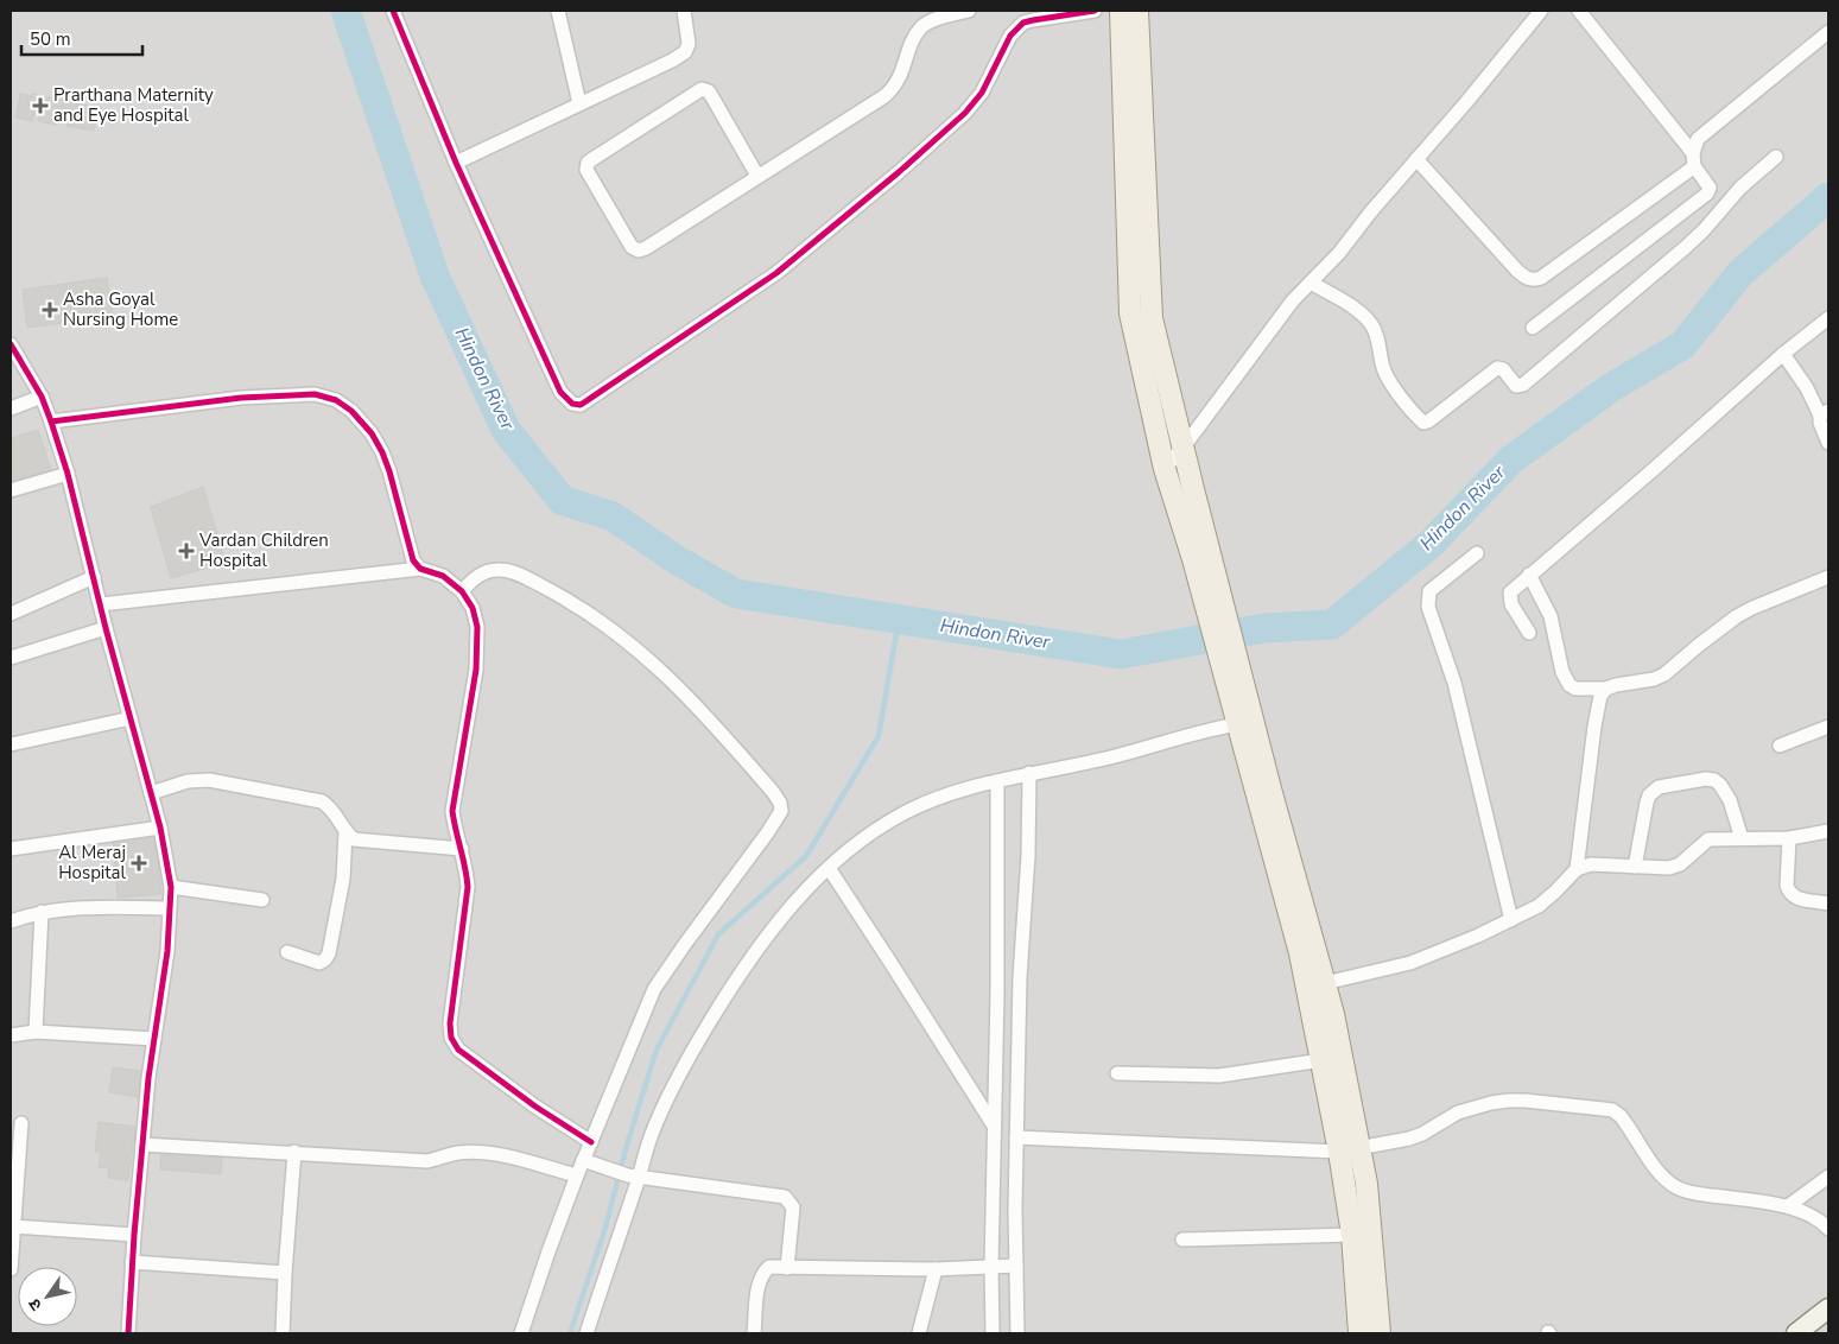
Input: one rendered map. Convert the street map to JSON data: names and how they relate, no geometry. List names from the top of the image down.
{
  "water": ["Hindon River"],
  "places": {
    "health": [
      "Prarthana Maternity and Eye Hospital",
      "Asha Goyal Nursing Home",
      "Vardan Children Hospital",
      "Al Meraj Hospital"
    ]
  },
  "scale_bar": "50 m",
  "north": "bottom left"
}
